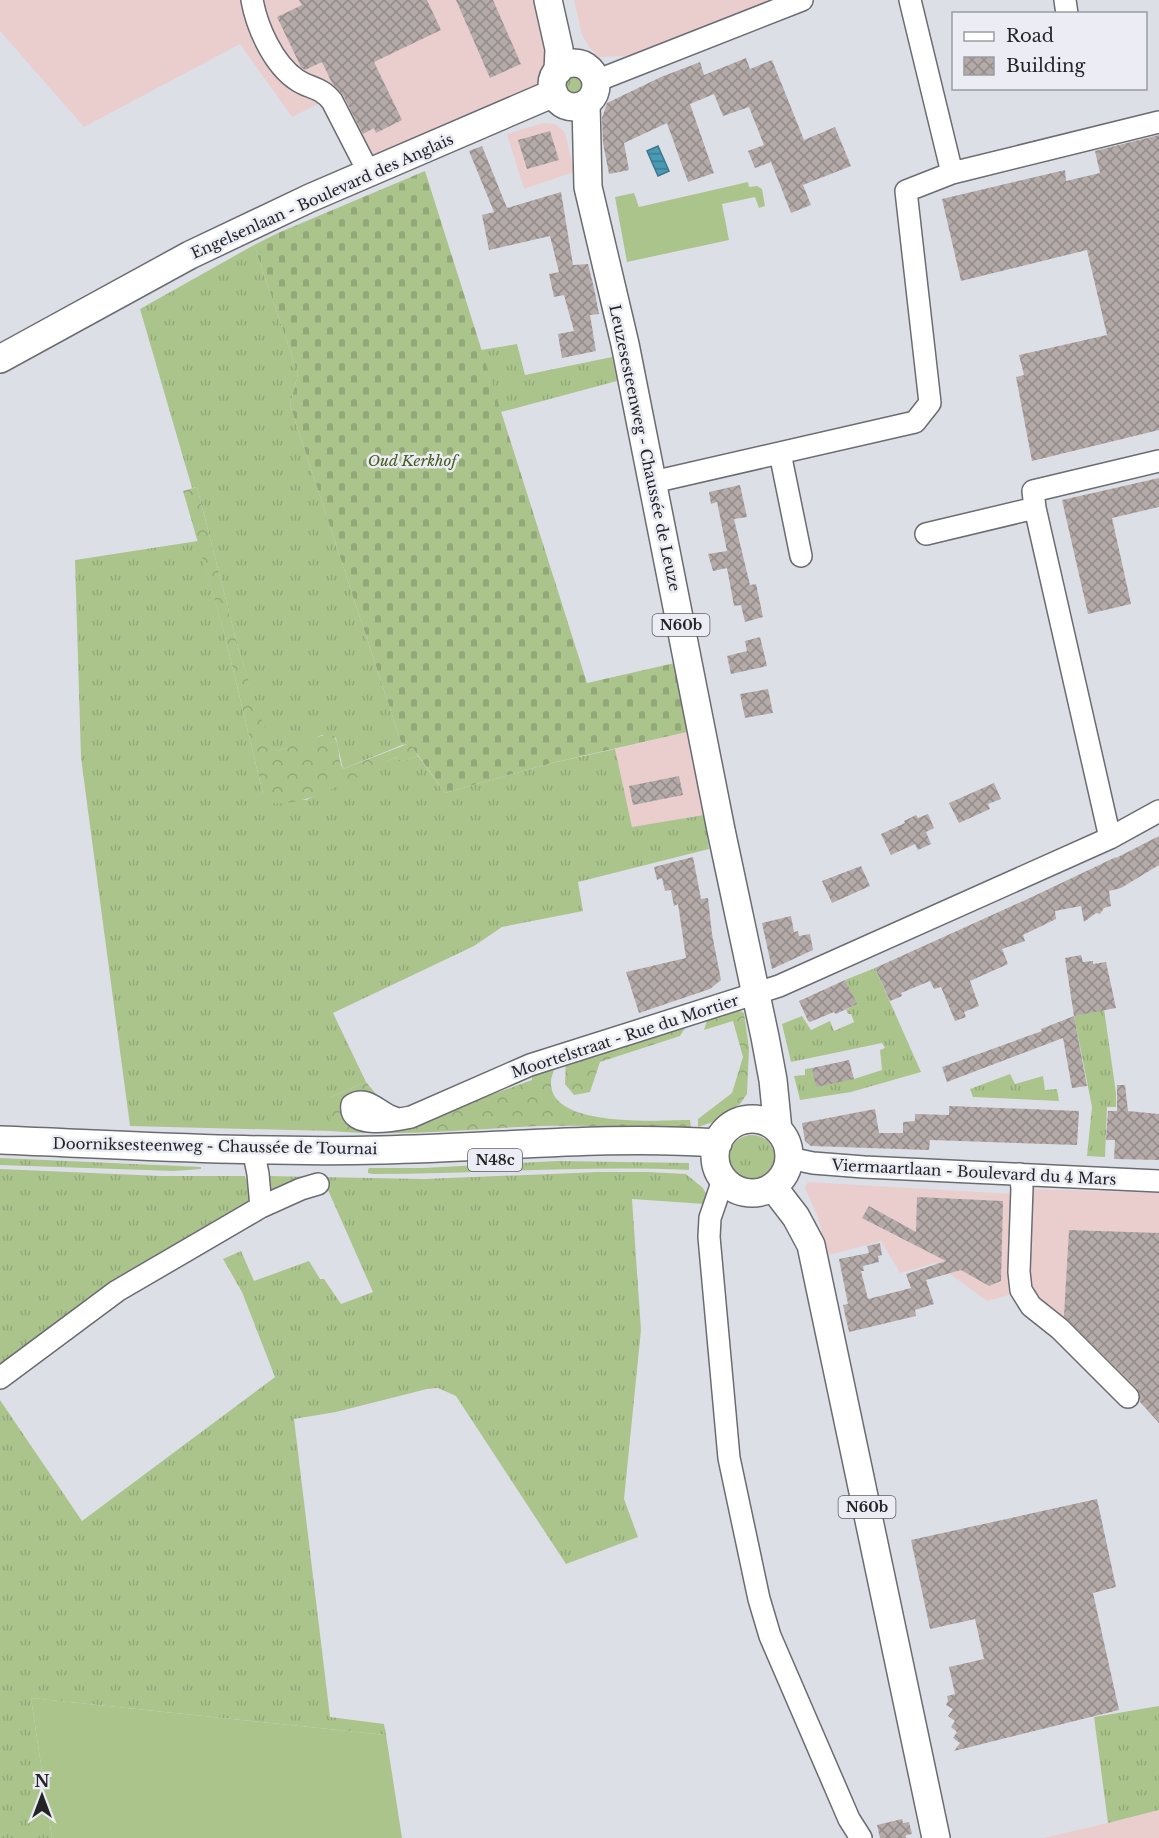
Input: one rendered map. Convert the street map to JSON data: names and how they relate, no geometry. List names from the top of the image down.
{
  "streets": {
    "main road": [
      "Engelsenlaan - Boulevard des Anglais",
      "Leuzesesteenweg - Chaussée de Leuze",
      "N60b",
      "Doorniksesteenweg - Chaussée de Tournai",
      "N48c"
    ],
    "street": ["Moortelstraat - Rue du Mortier", "Viermaartlaan - Boulevard du 4 Mars"]
  },
  "crossings": [
    ["Engelsenlaan - Boulevard des Anglais", "Leuzesesteenweg - Chaussée de Leuze"],
    ["Leuzesesteenweg - Chaussée de Leuze", "N60b"],
    ["Leuzesesteenweg - Chaussée de Leuze", "Moortelstraat - Rue du Mortier"],
    ["Leuzesesteenweg - Chaussée de Leuze", "Doorniksesteenweg - Chaussée de Tournai"],
    ["Leuzesesteenweg - Chaussée de Leuze", "Viermaartlaan - Boulevard du 4 Mars"],
    ["N60b", "Doorniksesteenweg - Chaussée de Tournai"],
    ["N60b", "Viermaartlaan - Boulevard du 4 Mars"],
    ["Doorniksesteenweg - Chaussée de Tournai", "Viermaartlaan - Boulevard du 4 Mars"]
  ],
  "parks": ["Oud Kerkhof"],
  "legend": ["Road", "Building"],
  "north": "top"
}
